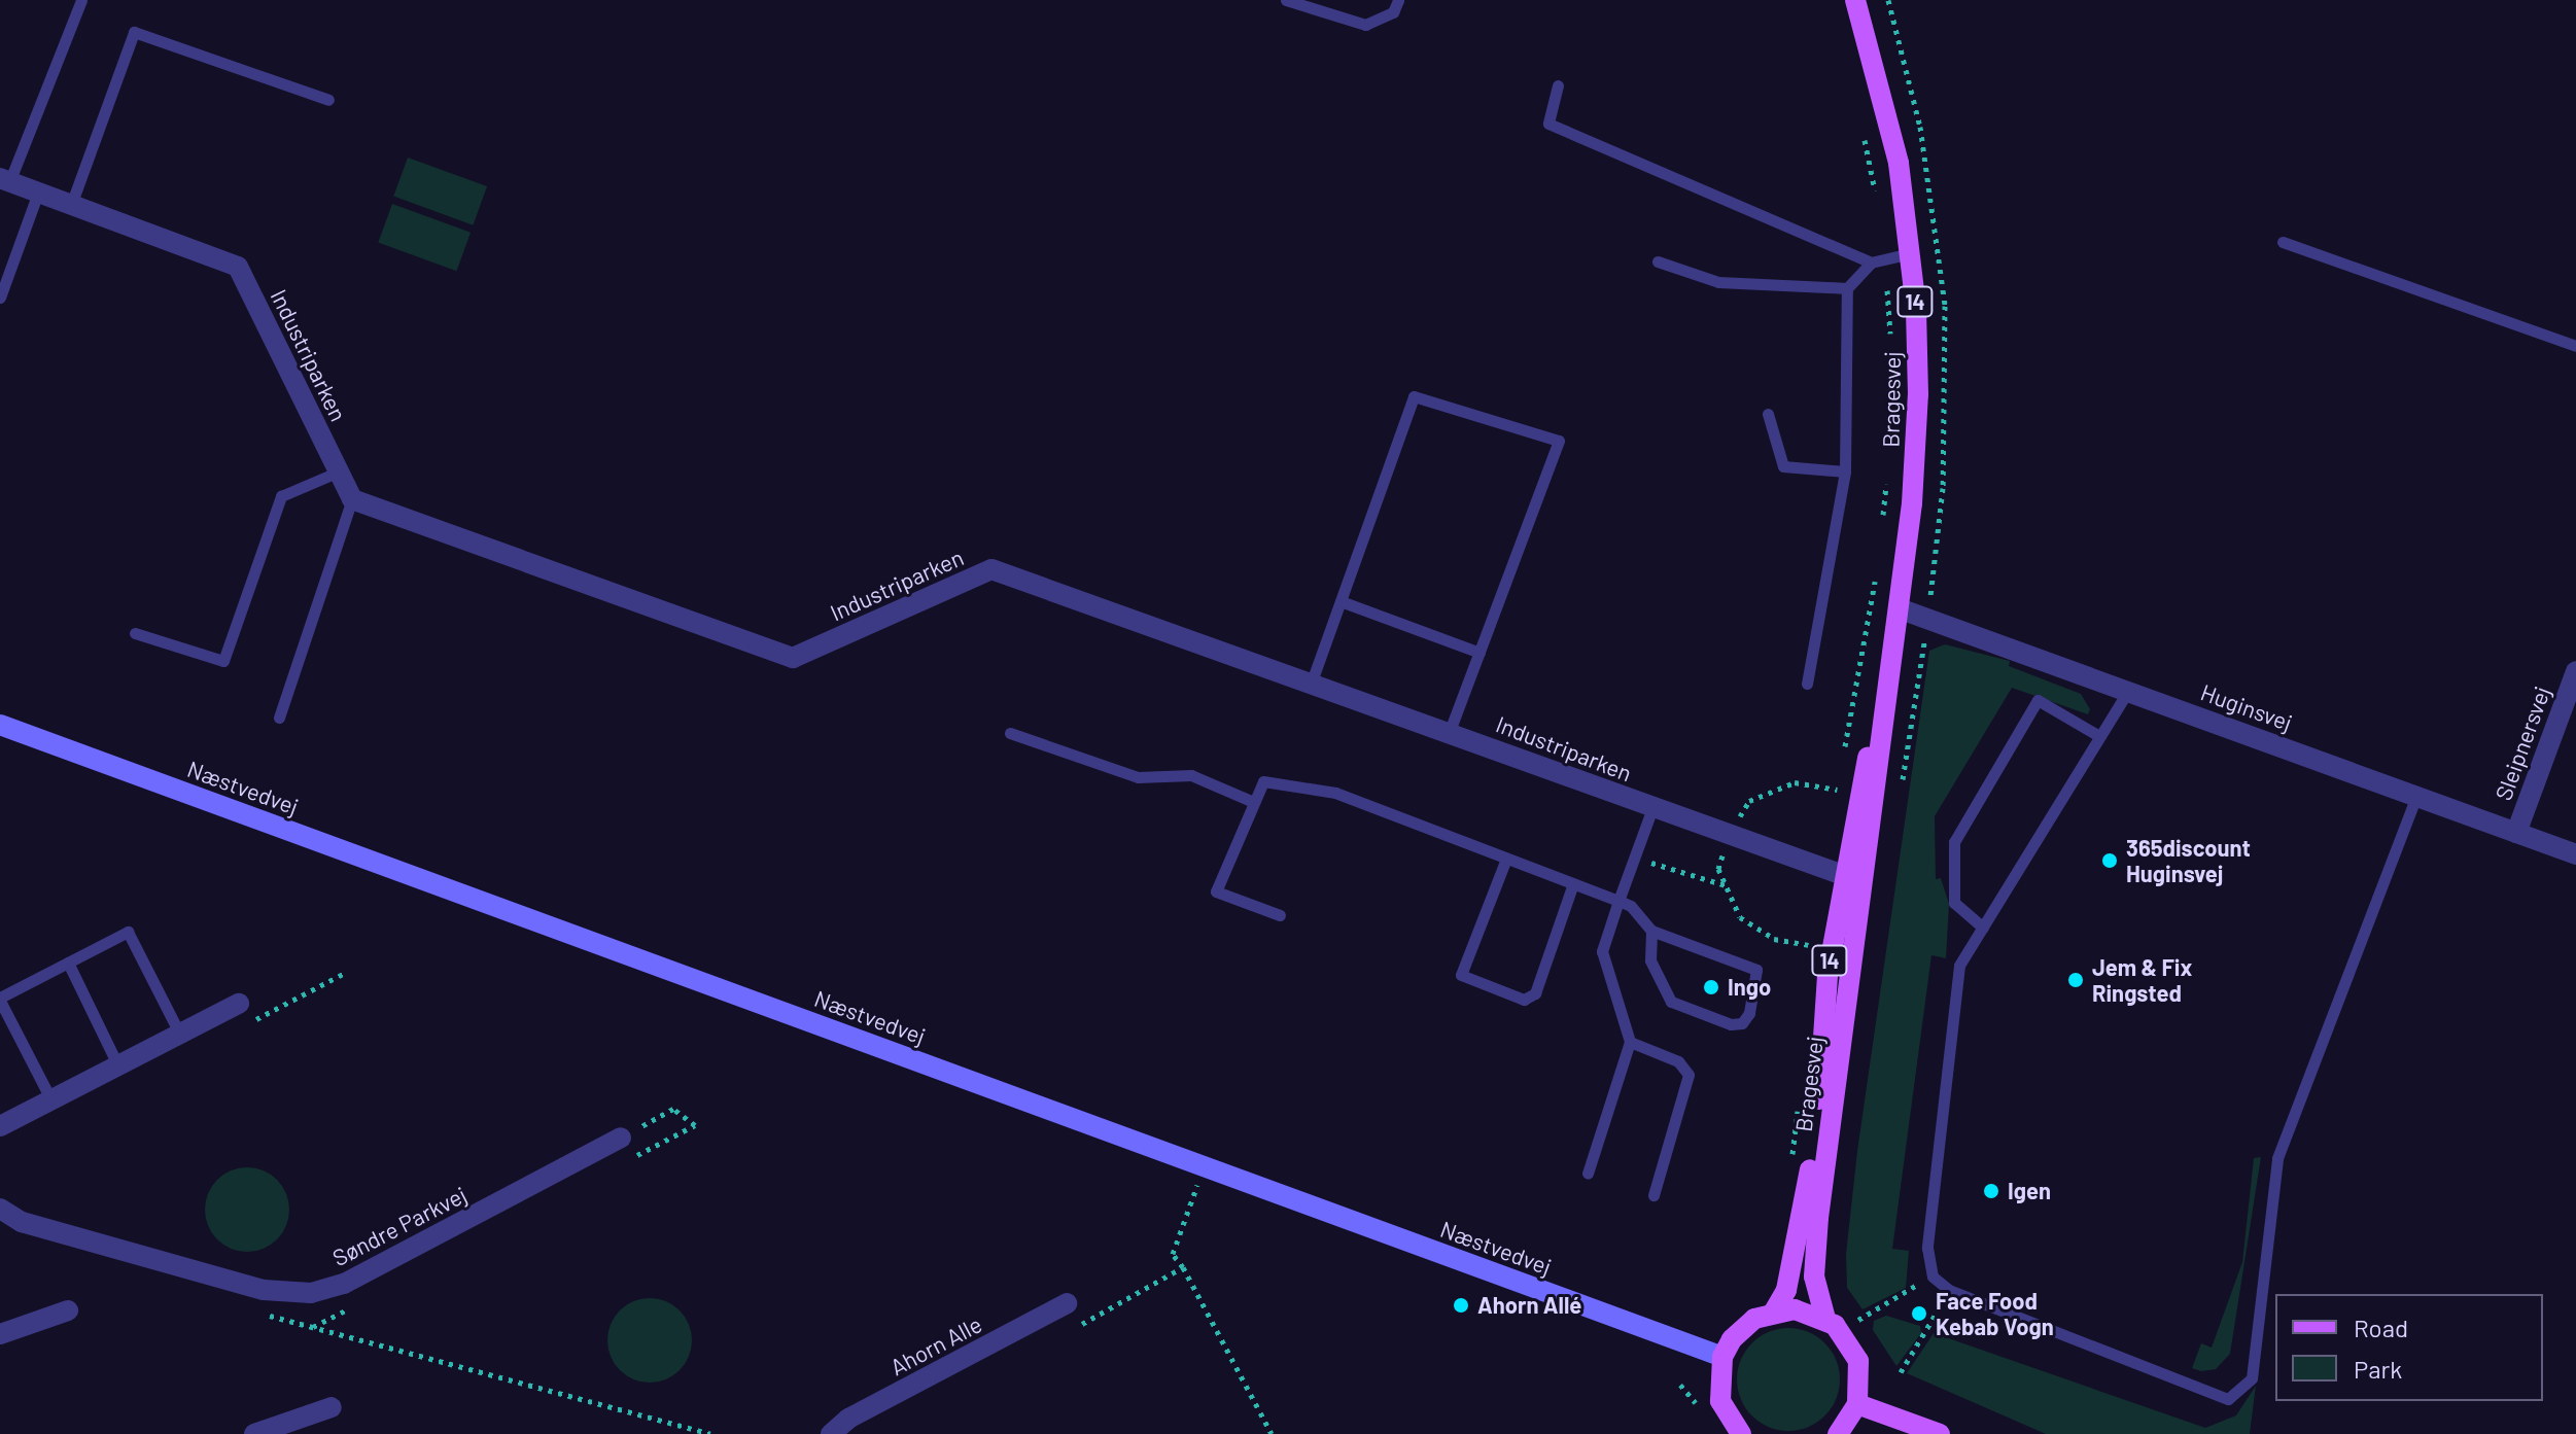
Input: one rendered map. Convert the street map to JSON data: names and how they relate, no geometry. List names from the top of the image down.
{
  "streets": {
    "main road": ["14", "Bragesvej", "Næstvedvej"],
    "street": [
      "Industriparken",
      "Huginsvej",
      "Sleipnersvej",
      "Søndre Parkvej",
      "Ahorn Alle"
    ]
  },
  "crossings": [
    ["Industriparken", "Bragesvej"],
    ["Bragesvej", "Huginsvej"],
    ["Huginsvej", "Sleipnersvej"]
  ],
  "places": [
    "365discount Huginsvej",
    "Jem & Fix Ringsted",
    "Ingo",
    "Igen",
    "Ahorn Allé",
    "Face Food Kebab Vogn"
  ],
  "legend": ["Road", "Park"]
}
